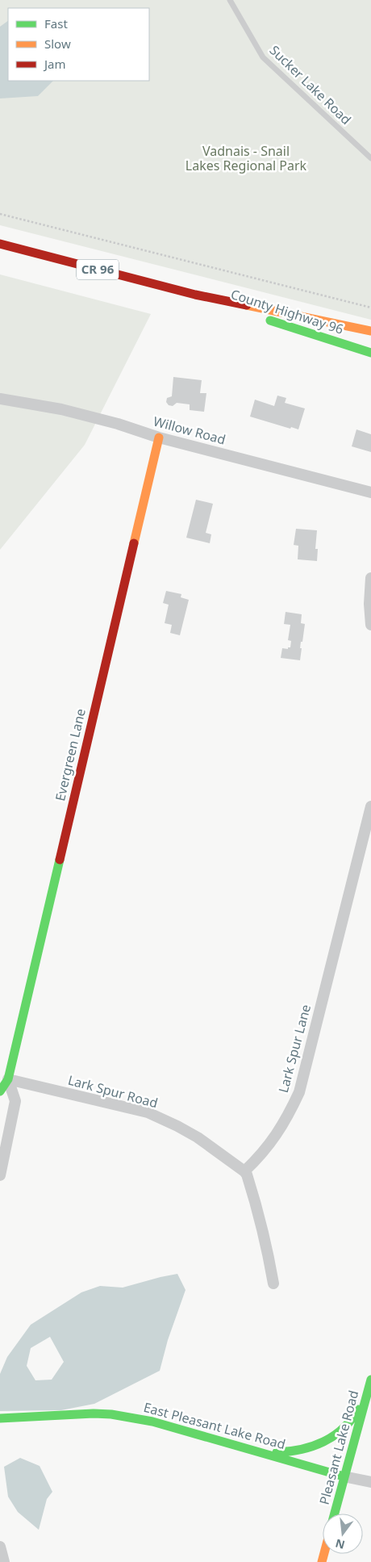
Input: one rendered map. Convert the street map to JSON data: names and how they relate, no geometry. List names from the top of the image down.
{
  "streets": {
    "street": [
      "CR 96",
      "County Highway 96",
      "Willow Road",
      "Evergreen Lane",
      "Lark Spur Lane",
      "Lark Spur Road",
      "East Pleasant Lake Road",
      "Pleasant Lake Road"
    ],
    "lane": ["Sucker Lake Road"]
  },
  "crossings": [
    ["Willow Road", "Evergreen Lane"],
    ["Evergreen Lane", "Lark Spur Road"],
    ["Lark Spur Lane", "Lark Spur Road"],
    ["East Pleasant Lake Road", "Pleasant Lake Road"]
  ],
  "parks": ["Vadnais - Snail Lakes Regional Park"],
  "legend": ["Fast", "Slow", "Jam"],
  "north": "bottom"
}
